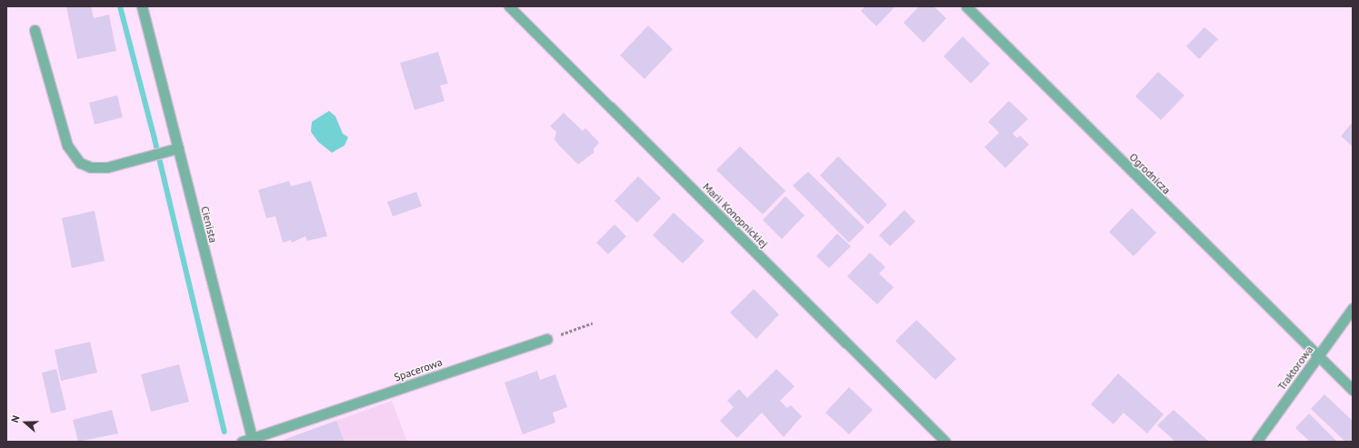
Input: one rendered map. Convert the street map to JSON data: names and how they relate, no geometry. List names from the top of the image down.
{
  "streets": {
    "street": [
      "Ogrodnicza",
      "Marii Konopnickiej",
      "Cienista",
      "Traktorowa",
      "Spacerowa"
    ]
  },
  "crossings": [
    ["Ogrodnicza", "Traktorowa"],
    ["Cienista", "Spacerowa"]
  ],
  "north": "left"
}
